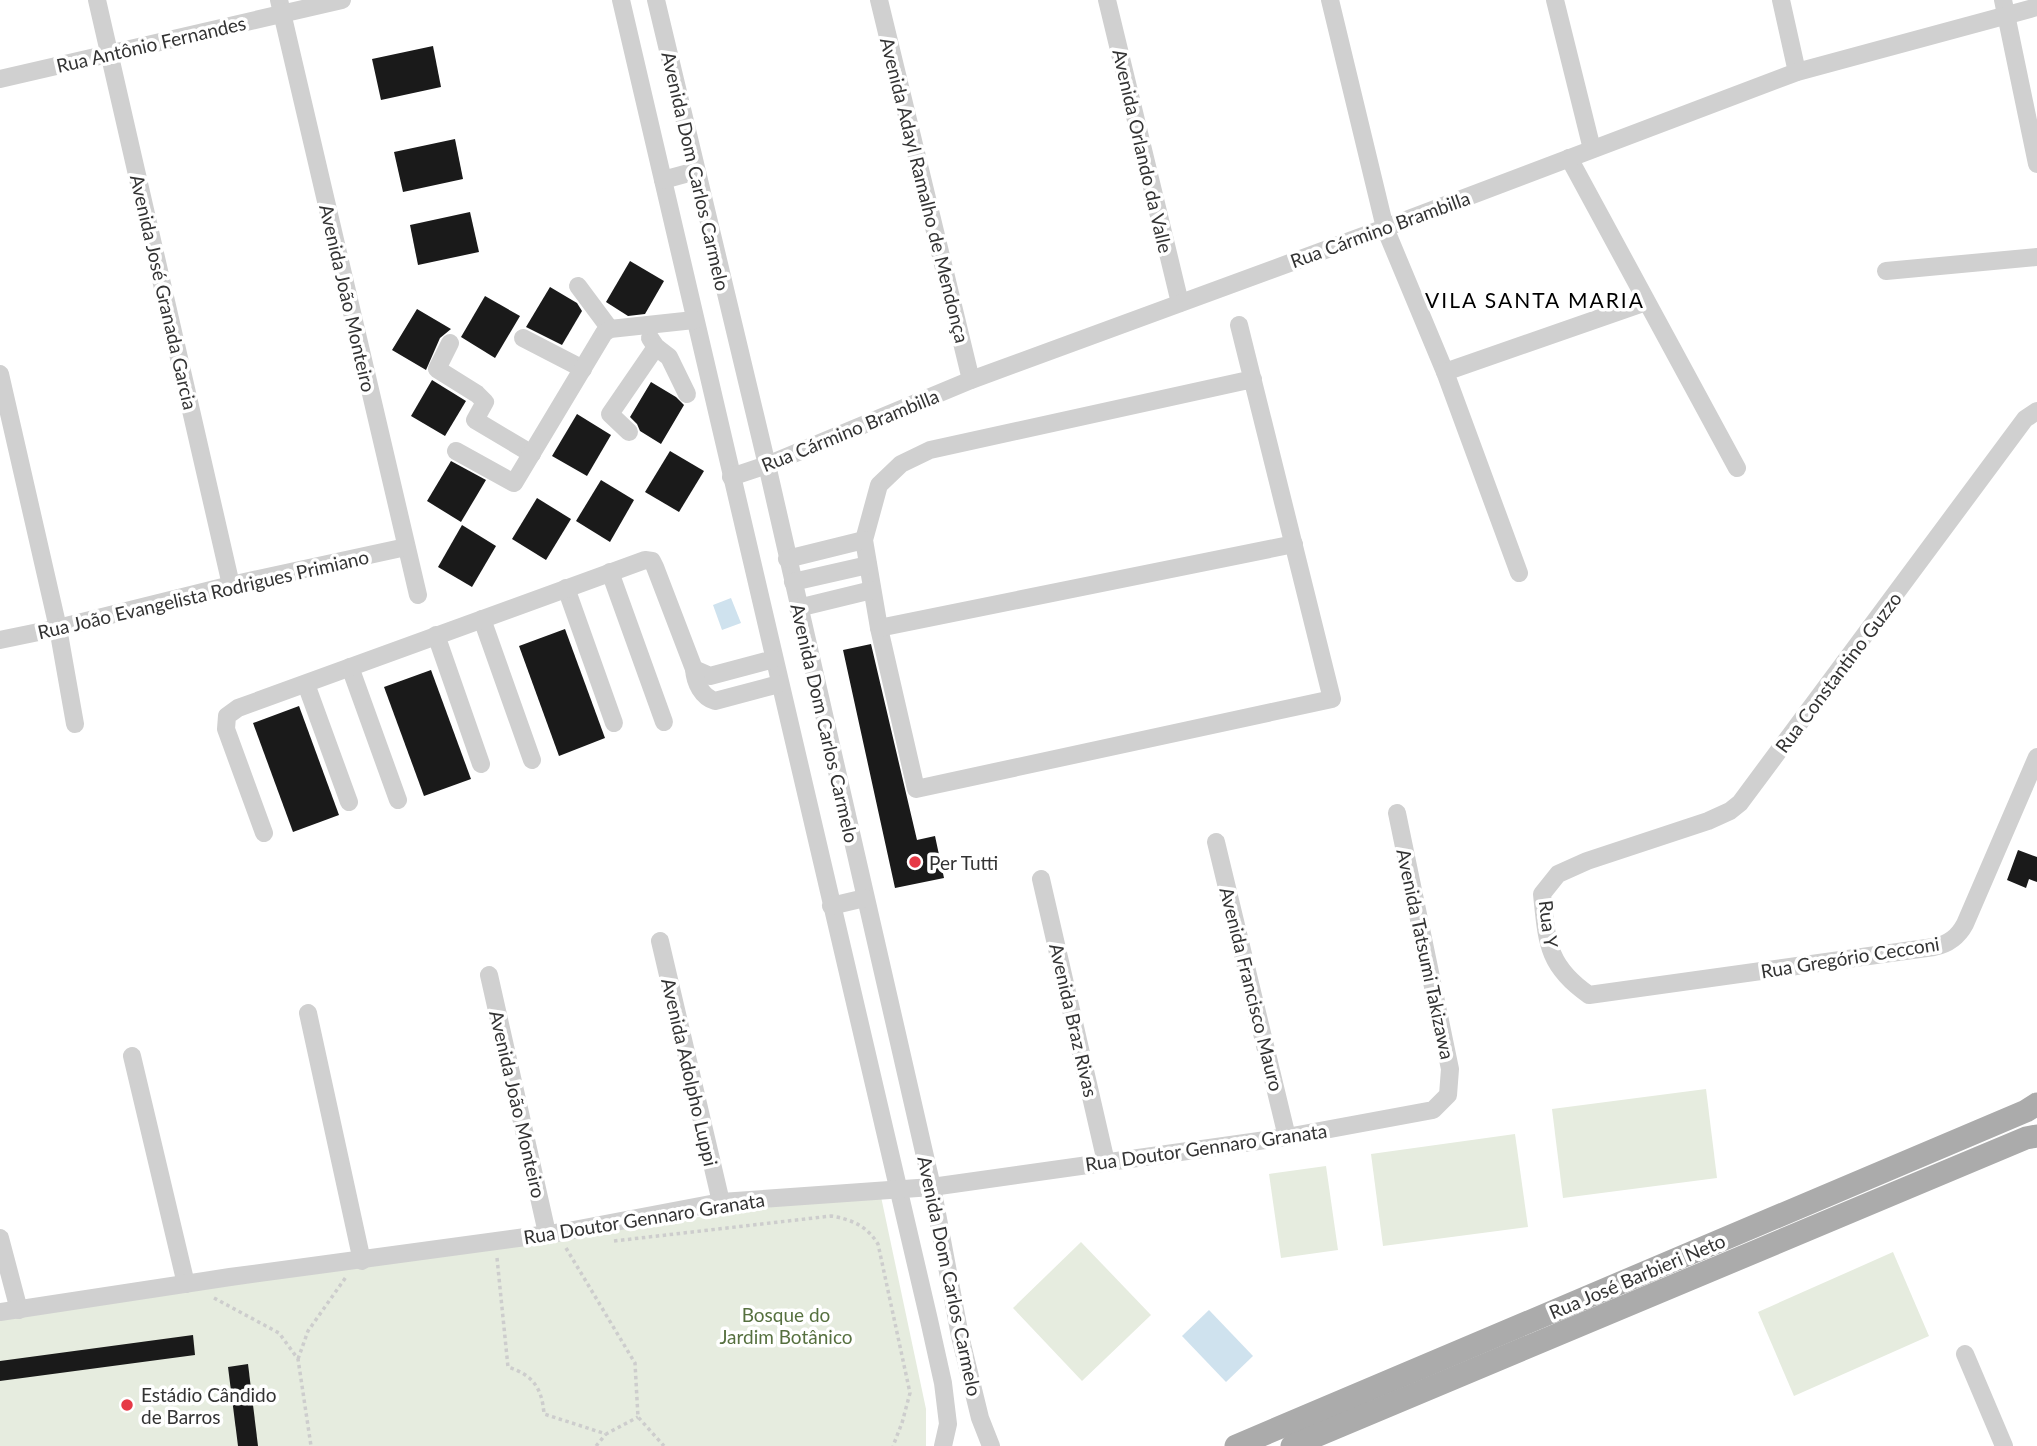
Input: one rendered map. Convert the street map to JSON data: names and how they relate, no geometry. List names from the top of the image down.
{
  "streets": {
    "main road": ["Rua José Barbieri Neto"],
    "street": [
      "Rua Antônio Fernandes",
      "Avenida Orlando da Valle",
      "Avenida Dom Carlos Carmelo",
      "Avenida Adayl Ramalho de Mendonça",
      "Rua Cármino Brambilla",
      "Avenida José Granada Garcia",
      "Avenida João Monteiro",
      "Rua João Evangelista Rodrigues Primiano",
      "Rua Constantino Guzzo",
      "Rua Y",
      "Avenida Tatsumi Takizawa",
      "Rua Gregório Cecconi",
      "Avenida Francisco Mauro",
      "Avenida Braz Rivas",
      "Avenida Adolpho Luppi",
      "Rua Doutor Gennaro Granata"
    ]
  },
  "crossings": [
    ["Rua Antônio Fernandes", "Avenida José Granada Garcia"],
    ["Rua Antônio Fernandes", "Avenida João Monteiro"],
    ["Avenida Orlando da Valle", "Rua Cármino Brambilla"],
    ["Avenida Dom Carlos Carmelo", "Rua Cármino Brambilla"],
    ["Avenida Dom Carlos Carmelo", "Rua Doutor Gennaro Granata"],
    ["Avenida Adayl Ramalho de Mendonça", "Rua Cármino Brambilla"],
    ["Avenida José Granada Garcia", "Rua João Evangelista Rodrigues Primiano"],
    ["Avenida João Monteiro", "Rua João Evangelista Rodrigues Primiano"],
    ["Avenida João Monteiro", "Rua Doutor Gennaro Granata"],
    ["Rua Constantino Guzzo", "Rua Y"],
    ["Rua Y", "Rua Gregório Cecconi"],
    ["Avenida Tatsumi Takizawa", "Rua Doutor Gennaro Granata"],
    ["Avenida Francisco Mauro", "Rua Doutor Gennaro Granata"],
    ["Avenida Braz Rivas", "Rua Doutor Gennaro Granata"],
    ["Avenida Adolpho Luppi", "Rua Doutor Gennaro Granata"]
  ],
  "districts": ["VILA SANTA MARIA"],
  "parks": ["Bosque do Jardim Botânico"],
  "places": ["Per Tutti", "Estádio Cândido de Barros"]
}
